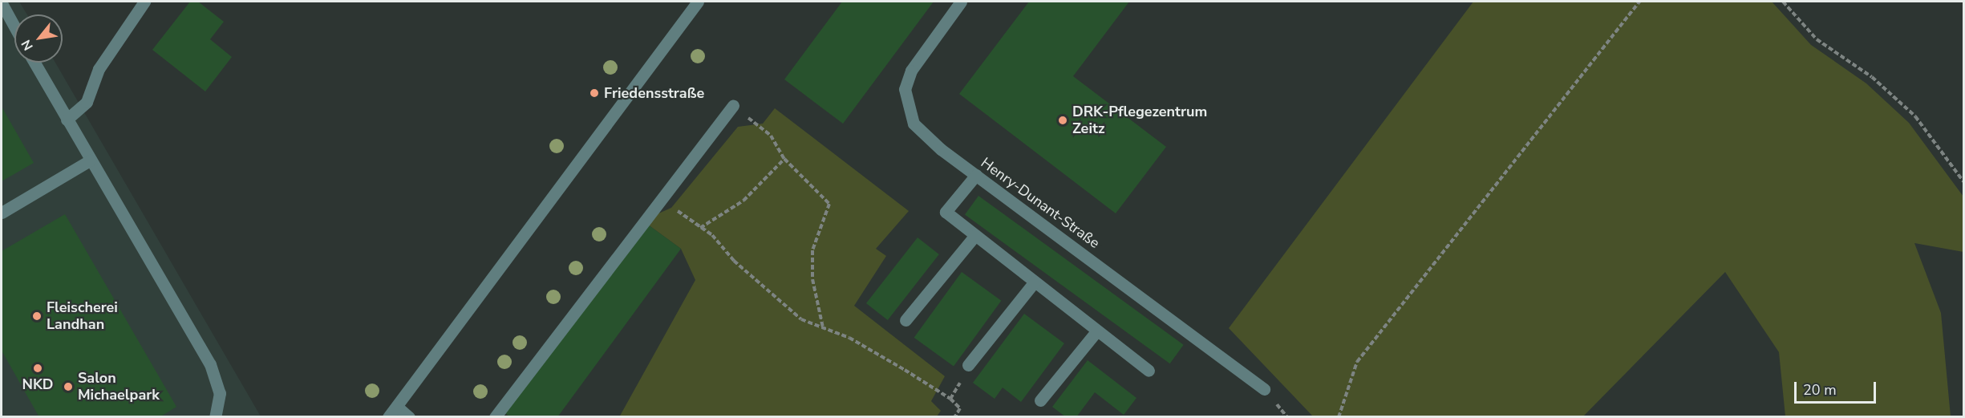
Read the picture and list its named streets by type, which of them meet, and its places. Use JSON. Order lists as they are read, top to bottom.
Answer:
{
  "streets": {
    "street": ["Henry-Dunant-Straße"]
  },
  "places": [
    "Friedensstraße",
    "DRK-Pflegezentrum Zeitz",
    "Fleischerei Landhan",
    "NKD",
    "Salon Michaelpark"
  ],
  "scale_bar": "20 m",
  "north": "bottom left"
}
